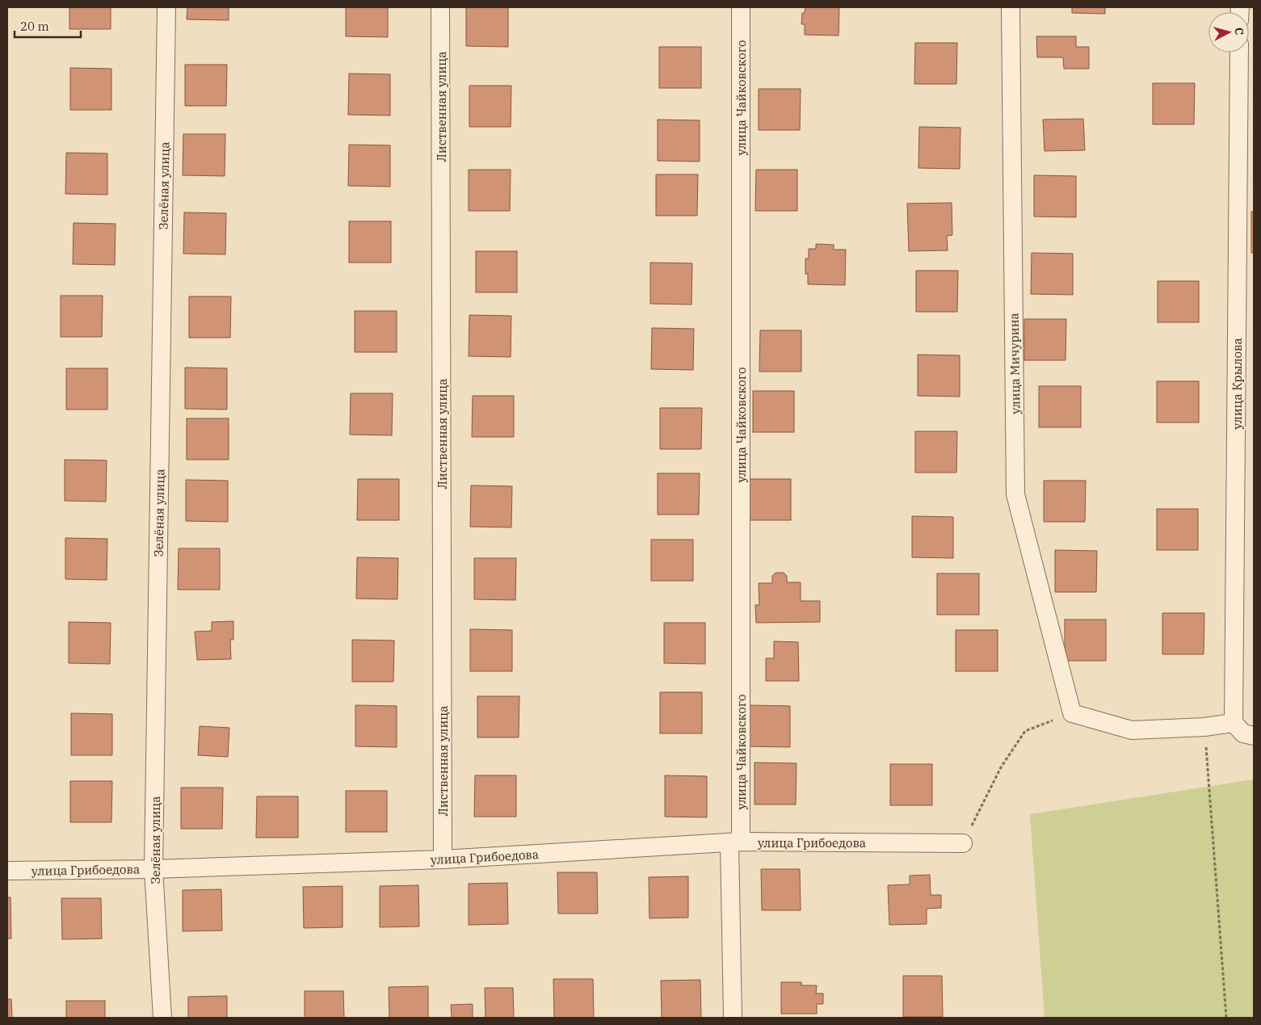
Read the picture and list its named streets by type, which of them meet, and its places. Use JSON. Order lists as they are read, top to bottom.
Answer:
{
  "streets": {
    "street": [
      "улица Чайковского",
      "Лиственная улица",
      "Зелёная улица",
      "улица Мичурина",
      "улица Крылова",
      "улица Грибоедова"
    ]
  },
  "crossings": [
    ["улица Чайковского", "улица Грибоедова"],
    ["Лиственная улица", "улица Грибоедова"],
    ["Зелёная улица", "улица Грибоедова"]
  ],
  "scale_bar": "20 m",
  "north": "right"
}
